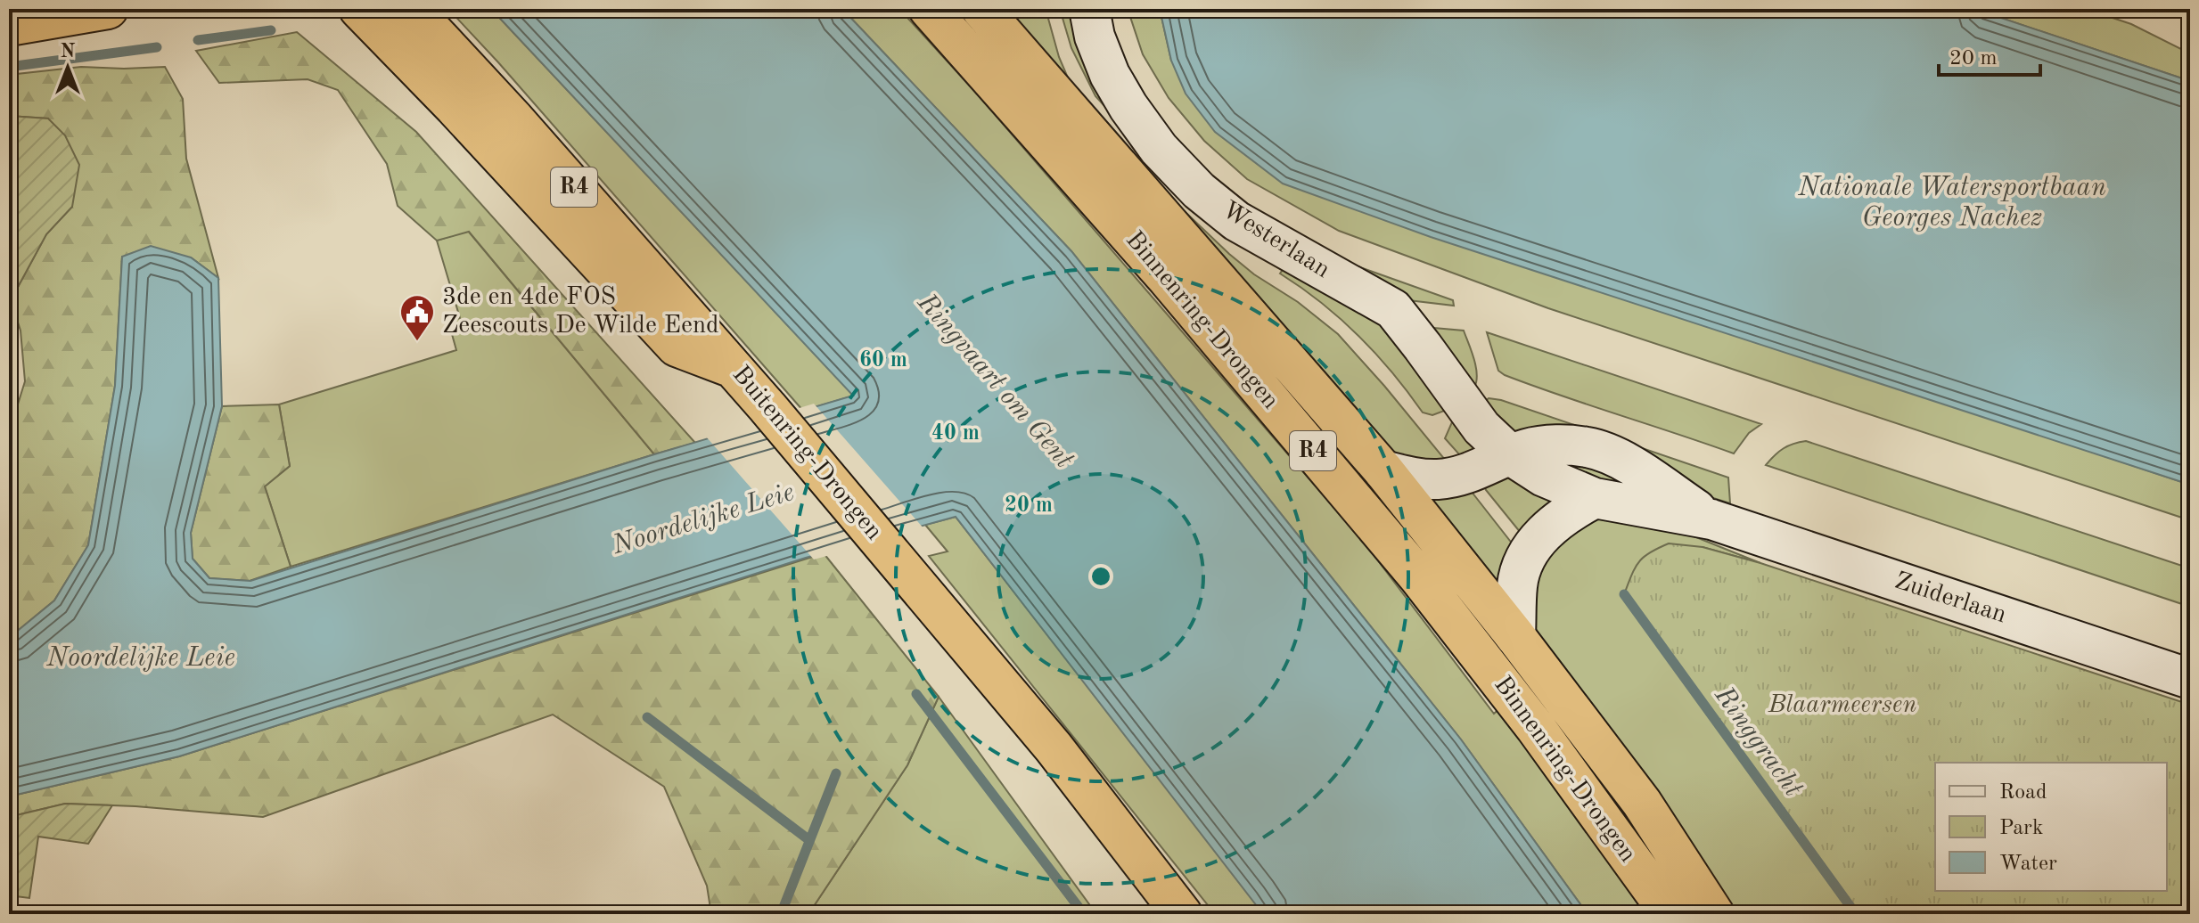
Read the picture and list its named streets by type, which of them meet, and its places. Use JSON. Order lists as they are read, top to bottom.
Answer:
{
  "streets": {
    "highway": ["R4", "Binnenring-Drongen", "Buitenring-Drongen"],
    "street": ["Westerlaan", "Zuiderlaan"]
  },
  "crossings": [
    ["Westerlaan", "Zuiderlaan"]
  ],
  "water": [
    "Nationale Watersportbaan Georges Nachez",
    "Ringvaart om Gent",
    "Noordelijke Leie",
    "Ringgracht"
  ],
  "parks": ["Blaarmeersen"],
  "places": {
    "public building": ["3de en 4de FOS Zeescouts De Wilde Eend"]
  },
  "legend": ["Road", "Park", "Water"],
  "scale_bar": "20 m",
  "north": "top",
  "rings": ["60 m", "40 m", "20 m"]
}
